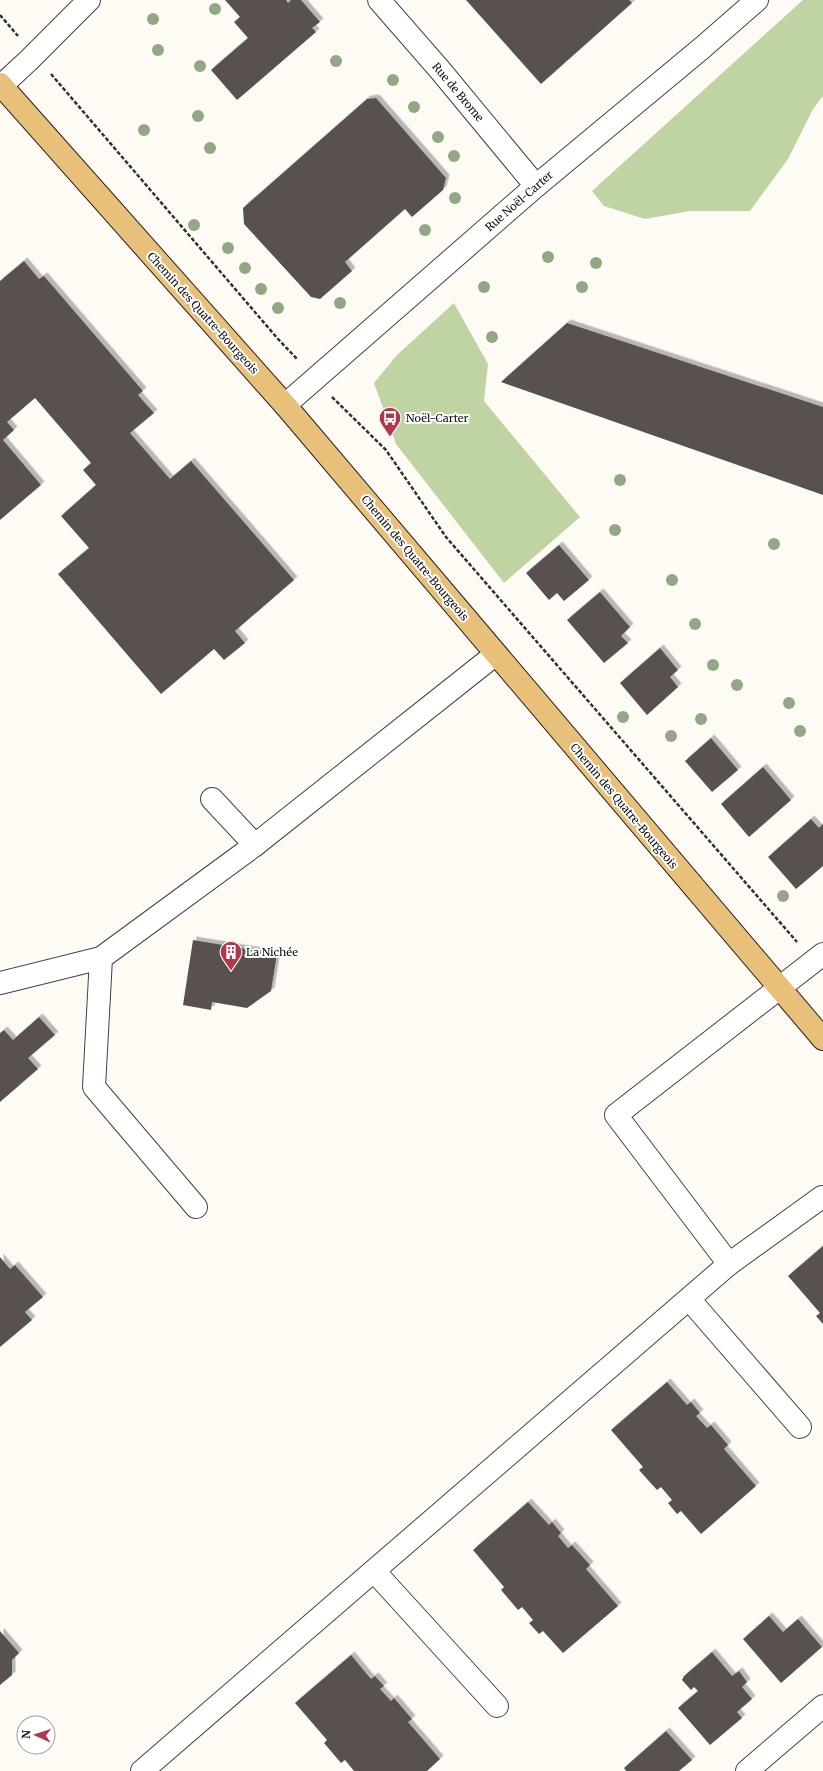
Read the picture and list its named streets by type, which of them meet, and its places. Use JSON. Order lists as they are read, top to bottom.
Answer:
{
  "streets": {
    "main road": ["Chemin des Quatre-Bourgeois"],
    "street": ["Rue de Brome", "Rue Noël-Carter"]
  },
  "crossings": [
    ["Rue de Brome", "Rue Noël-Carter"],
    ["Rue Noël-Carter", "Chemin des Quatre-Bourgeois"]
  ],
  "places": {
    "bus stop": ["Noël-Carter"],
    "building": ["La Nichée"]
  },
  "north": "left"
}
